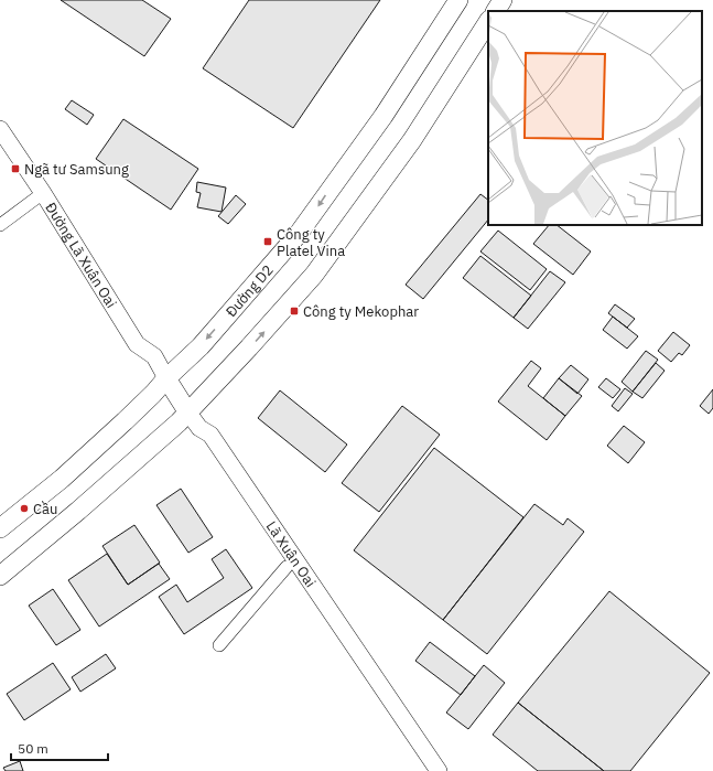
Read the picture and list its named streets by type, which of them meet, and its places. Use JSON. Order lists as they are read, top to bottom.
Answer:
{
  "streets": {
    "main road": ["Đường Lã Xuân Oai", "Đường D2", "Lã Xuân Oai"]
  },
  "crossings": [
    ["Đường Lã Xuân Oai", "Đường D2"]
  ],
  "places": {
    "transit": ["Ngã tư Samsung", "Công ty Platel Vina", "Công ty Mekophar"],
    "other": ["Cầu"]
  },
  "scale_bar": "50 m"
}
